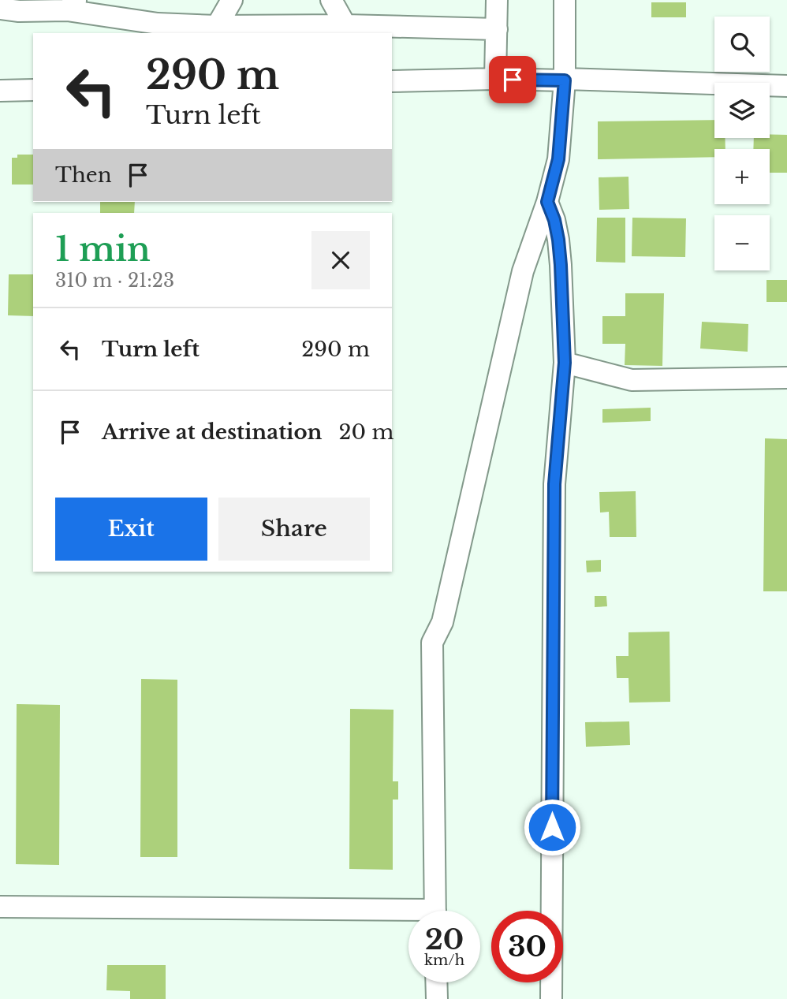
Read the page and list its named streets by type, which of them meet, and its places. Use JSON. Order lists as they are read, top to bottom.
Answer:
{
  "page": {
    "map_buttons": ["+", "−"],
    "turn": ["290 m", "Turn left"],
    "then": "Then",
    "heading": ["1 min", "310 m · 21:23"],
    "list": [
      {
        "name": "Turn left",
        "value": "290 m"
      },
      {
        "name": "Arrive at destination",
        "value": "20 m"
      }
    ],
    "buttons": ["Exit", "Share"],
    "speed": "20 km/h",
    "limit": "30"
  }
}
